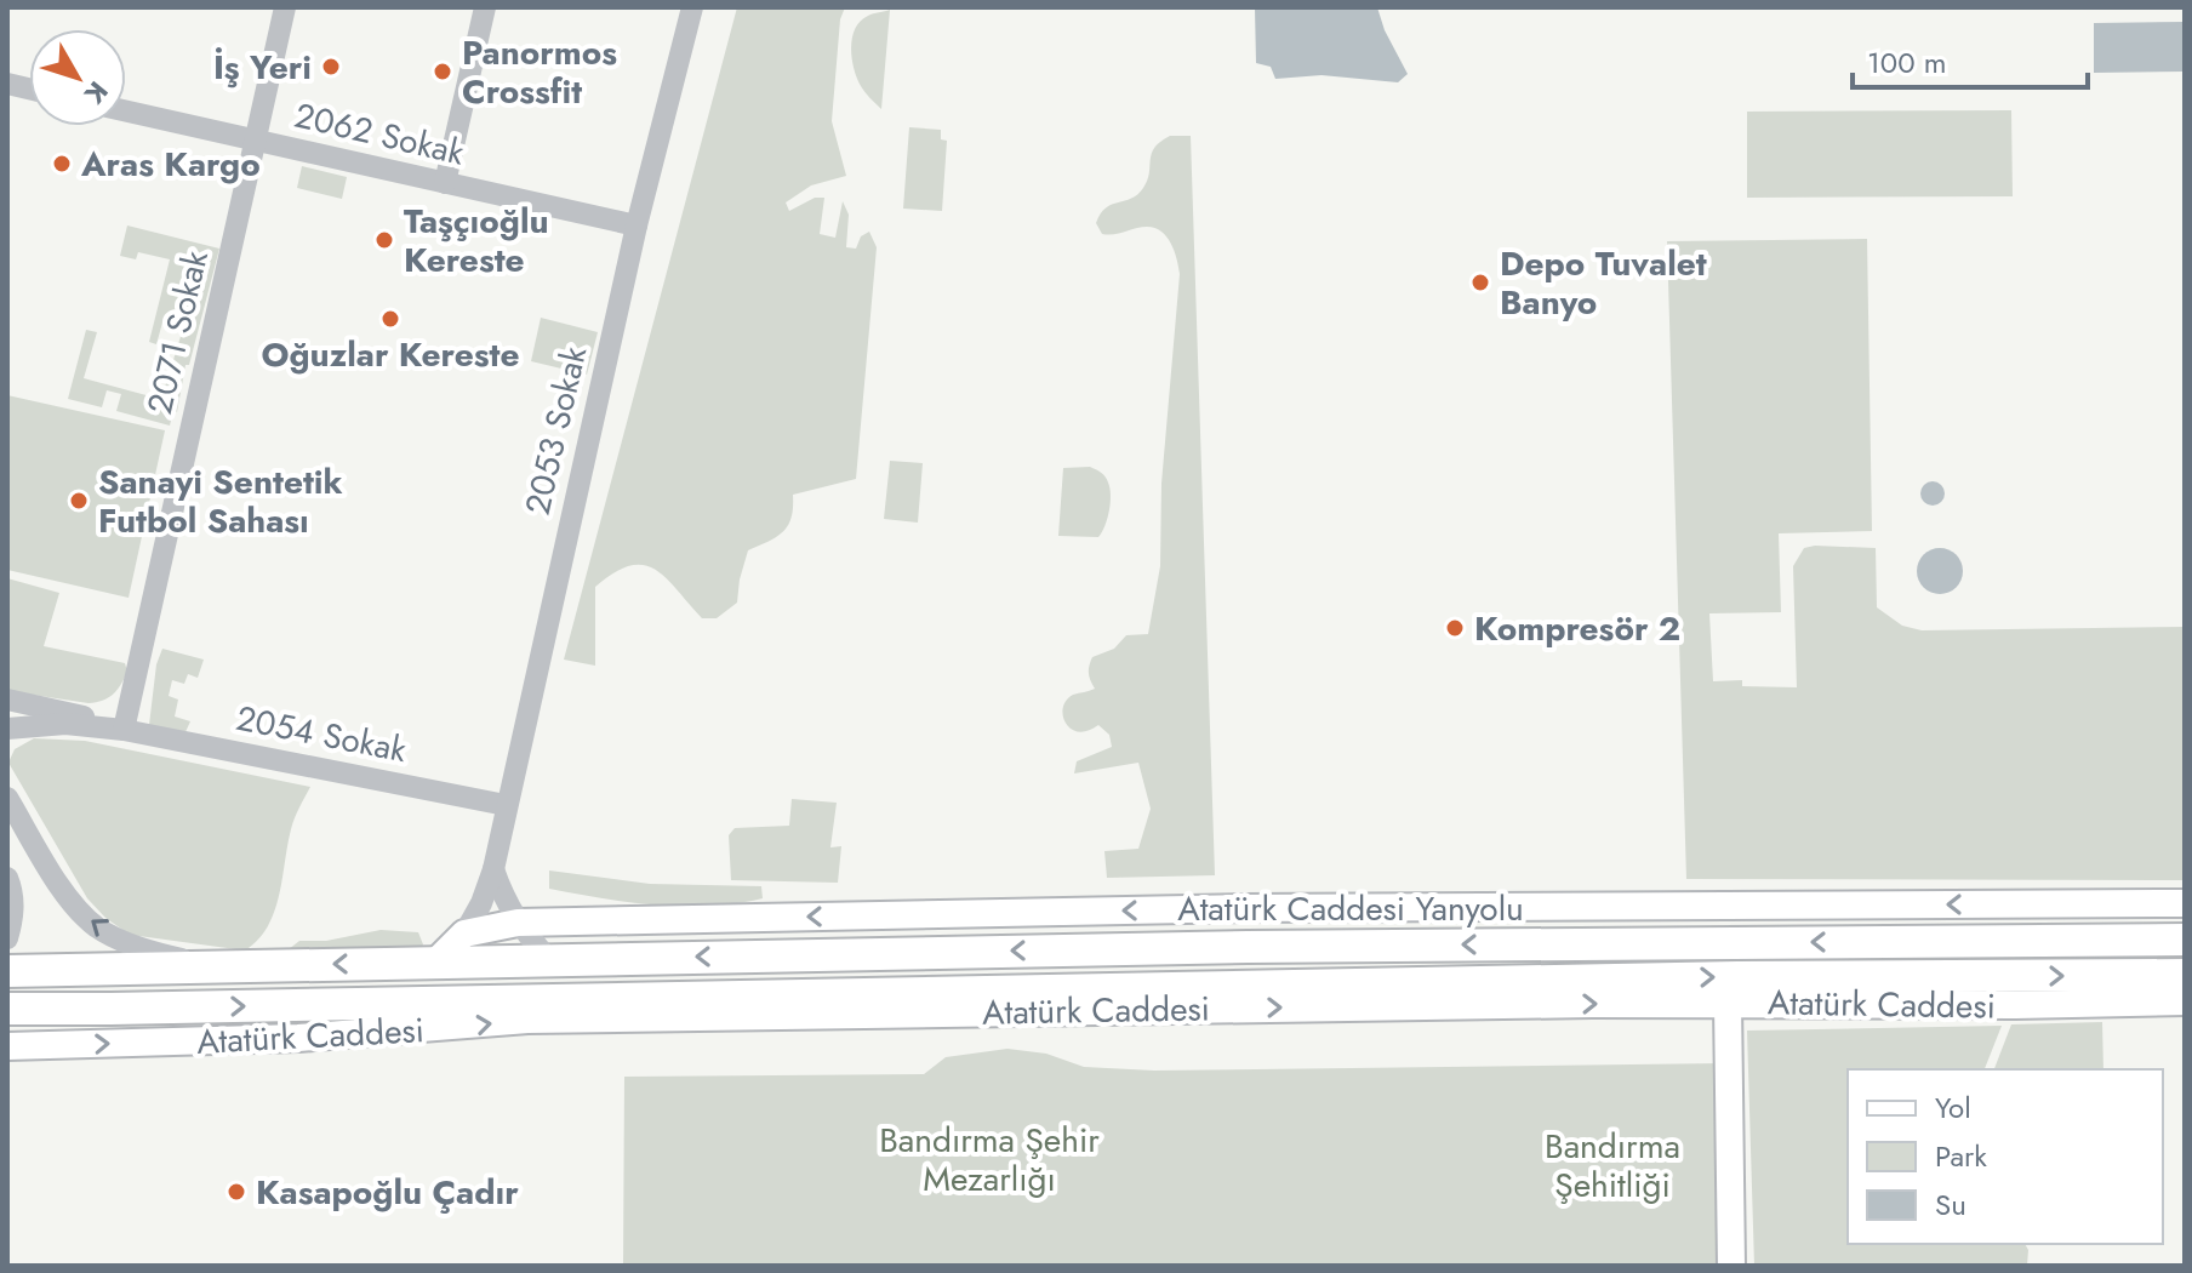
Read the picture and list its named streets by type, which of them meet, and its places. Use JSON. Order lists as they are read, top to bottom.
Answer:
{
  "streets": {
    "highway": ["Atatürk Caddesi"],
    "main road": ["Atatürk Caddesi Yanyolu"],
    "street": [
      "2062 Sokak",
      "2071 Sokak",
      "2053 Sokak",
      "2054 Sokak"
    ]
  },
  "crossings": [
    ["2062 Sokak", "2071 Sokak"],
    ["2062 Sokak", "2053 Sokak"],
    ["2071 Sokak", "2054 Sokak"],
    ["2053 Sokak", "2054 Sokak"],
    ["2053 Sokak", "Atatürk Caddesi Yanyolu"]
  ],
  "one_way": ["Atatürk Caddesi Yanyolu"],
  "parks": ["Bandırma Şehir Mezarlığı", "Bandırma Şehitliği"],
  "places": [
    "İş Yeri",
    "Panormos Crossfit",
    "Aras Kargo",
    "Taşçıoğlu Kereste",
    "Depo Tuvalet Banyo",
    "Oğuzlar Kereste",
    "Sanayi Sentetik Futbol Sahası",
    "Kompresör 2",
    "Kasapoğlu Çadır"
  ],
  "legend": ["Yol", "Park", "Su"],
  "scale_bar": "100 m",
  "north": "bottom right"
}
